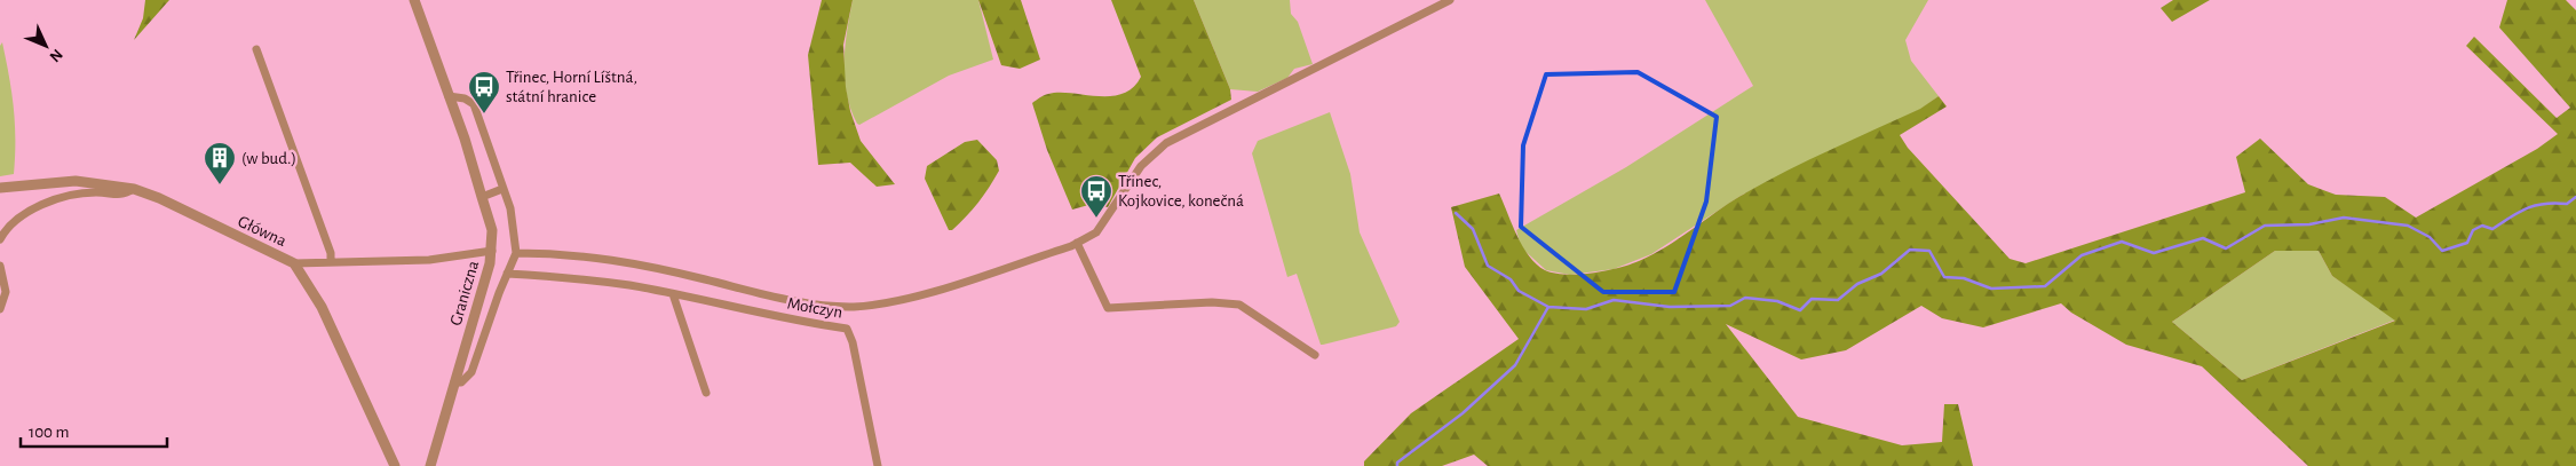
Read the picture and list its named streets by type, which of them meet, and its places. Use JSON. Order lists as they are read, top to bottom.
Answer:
{
  "streets": {
    "street": ["Główna", "Graniczna", "Mołczyn"]
  },
  "crossings": [
    ["Główna", "Graniczna"]
  ],
  "places": {
    "bus stop": ["Třinec, Horní Líštná, státní hranice", "Třinec, Kojkovice, konečná"],
    "building": ["(w bud.)"]
  },
  "scale_bar": "100 m",
  "north": "bottom right"
}
